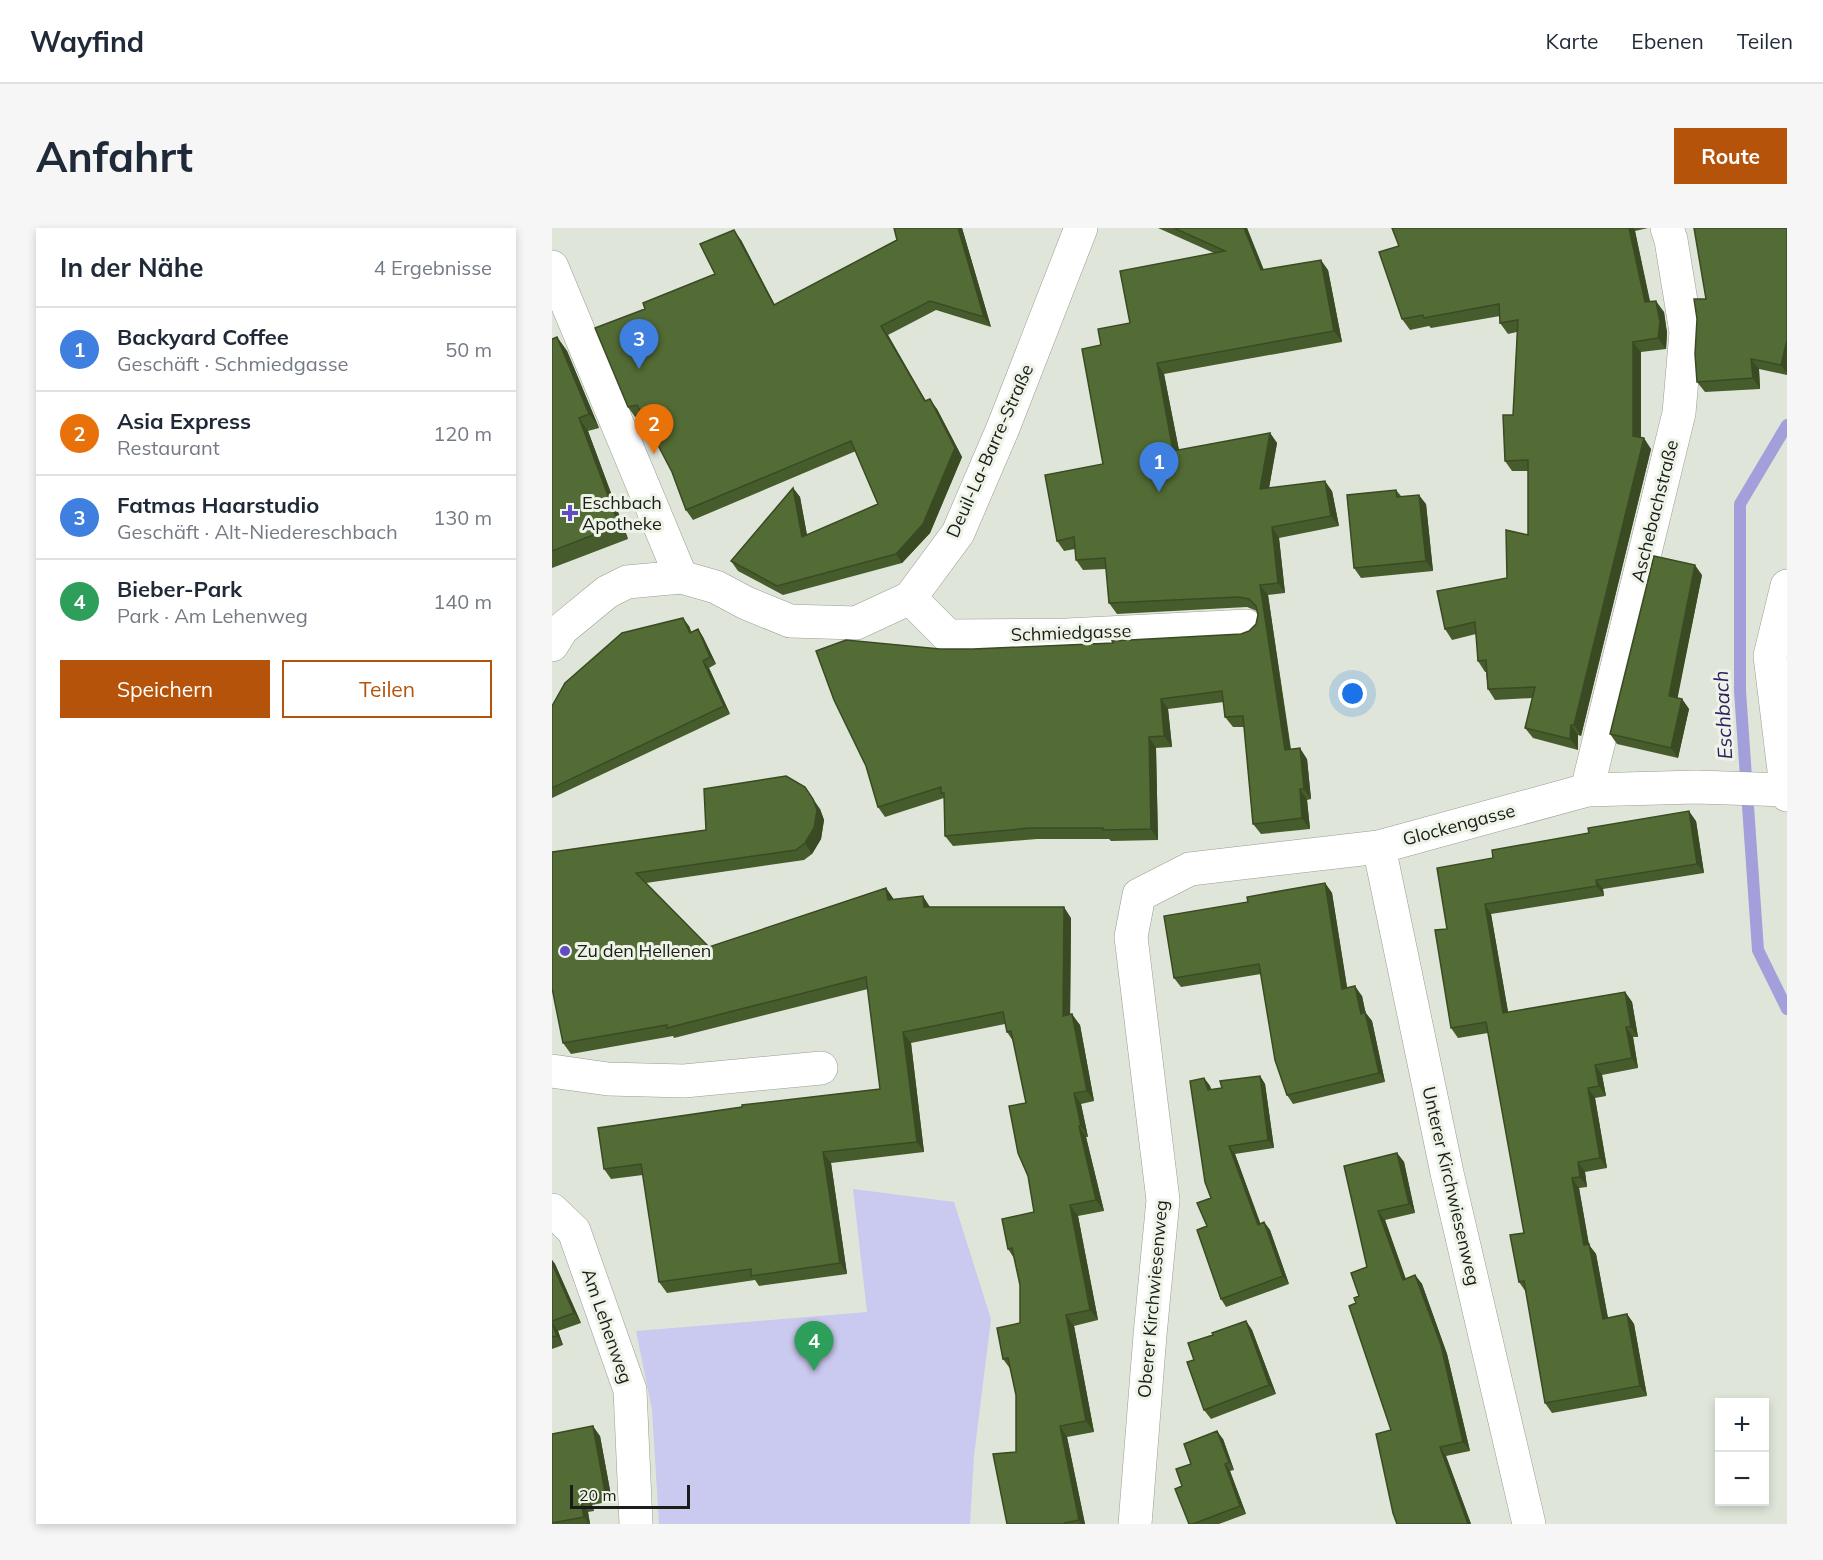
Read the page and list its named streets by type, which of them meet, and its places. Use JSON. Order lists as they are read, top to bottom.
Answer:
{
  "streets": {
    "street": [
      "Deuil-La-Barre-Straße",
      "Aschebachstraße",
      "Schmiedgasse",
      "Glockengasse",
      "Unterer Kirchwiesenweg",
      "Oberer Kirchwiesenweg",
      "Am Lehenweg"
    ]
  },
  "crossings": [
    ["Deuil-La-Barre-Straße", "Schmiedgasse"],
    ["Aschebachstraße", "Glockengasse"],
    ["Glockengasse", "Unterer Kirchwiesenweg"],
    ["Glockengasse", "Oberer Kirchwiesenweg"]
  ],
  "water": ["Eschbach"],
  "places": {
    "health": ["Eschbach Apotheke"],
    "other": ["Zu den Hellenen"]
  },
  "scale_bar": "20 m",
  "page": {
    "header": "Wayfind",
    "nav": ["Karte", "Ebenen", "Teilen"],
    "buttons": [
      "Route",
      ["Speichern", "Teilen"]
    ],
    "title": "Anfahrt",
    "heading": ["In der Nähe", "4 Ergebnisse"],
    "list": [
      {
        "mark": "1",
        "name": "Backyard Coffee",
        "note": "Geschäft · Schmiedgasse",
        "value": "50 m"
      },
      {
        "mark": "2",
        "name": "Asia Express",
        "note": "Restaurant",
        "value": "120 m"
      },
      {
        "mark": "3",
        "name": "Fatmas Haarstudio",
        "note": "Geschäft · Alt-Niedereschbach",
        "value": "130 m"
      },
      {
        "mark": "4",
        "name": "Bieber-Park",
        "note": "Park · Am Lehenweg",
        "value": "140 m"
      }
    ],
    "pins": [
      "3",
      "2",
      "1",
      "4"
    ],
    "map_buttons": ["+", "−"],
    "scale": "20 m"
  }
}
